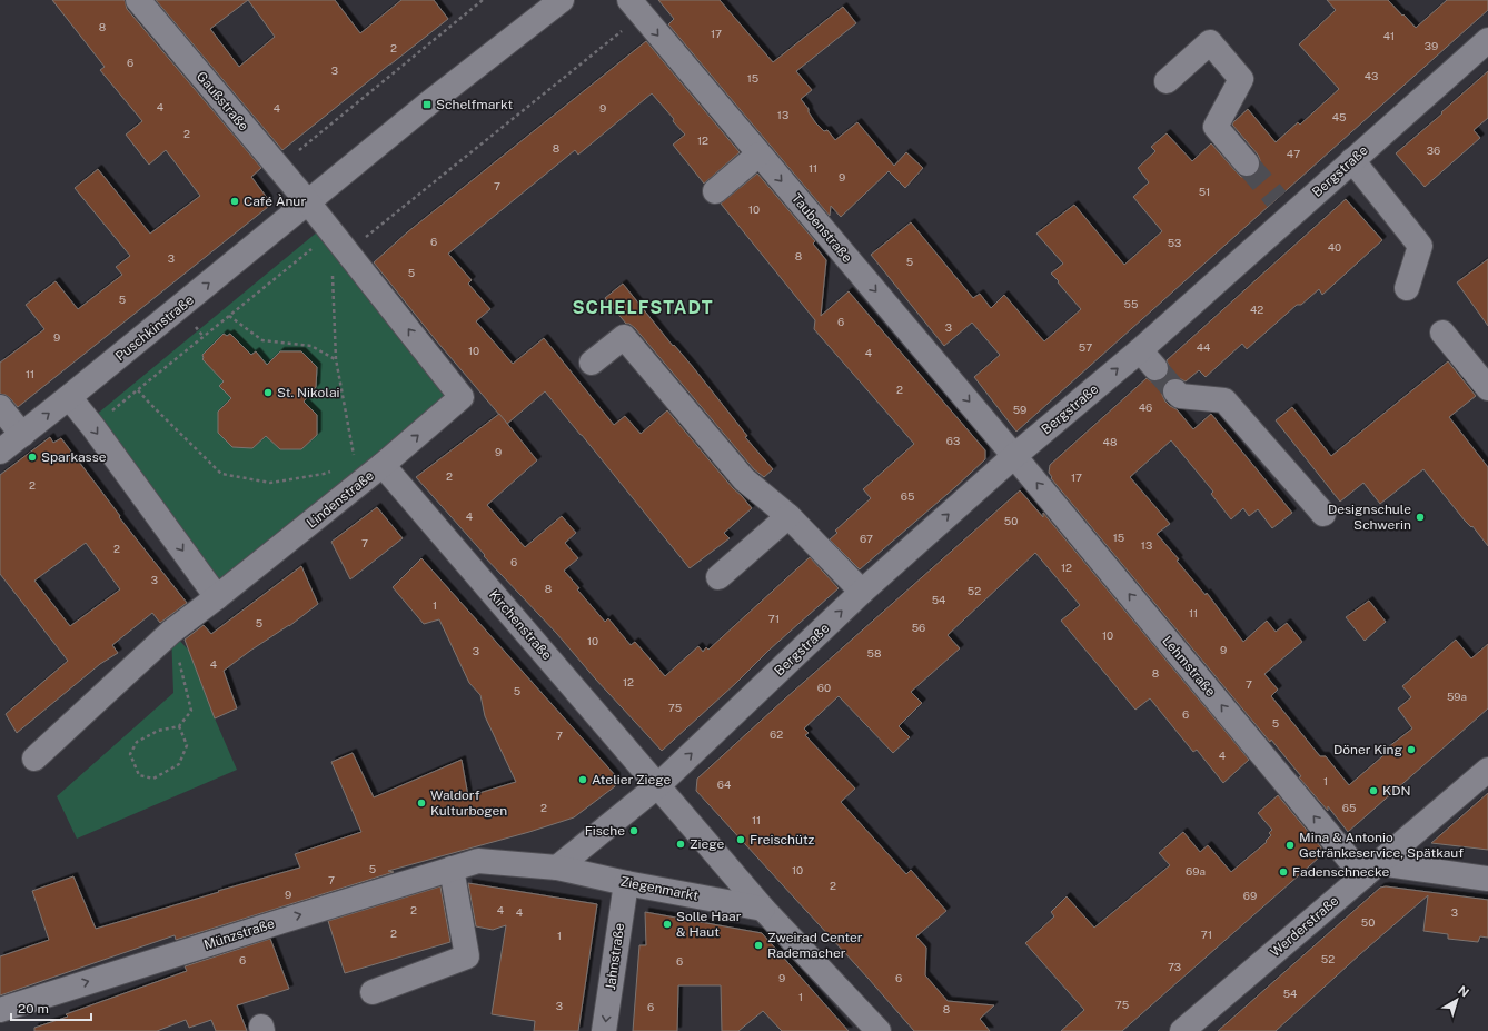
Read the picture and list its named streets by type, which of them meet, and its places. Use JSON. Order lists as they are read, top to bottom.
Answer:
{
  "streets": {
    "street": [
      "Gaußstraße",
      "Bergstraße",
      "Taubenstraße",
      "Puschkinstraße",
      "Lindenstraße",
      "Kirchenstraße",
      "Lehmstraße",
      "Ziegenmarkt",
      "Werderstraße",
      "Münzstraße",
      "Jahnstraße"
    ]
  },
  "crossings": [
    ["Gaußstraße", "Puschkinstraße"],
    ["Gaußstraße", "Lindenstraße"],
    ["Bergstraße", "Taubenstraße"],
    ["Bergstraße", "Kirchenstraße"],
    ["Bergstraße", "Lehmstraße"],
    ["Taubenstraße", "Lehmstraße"],
    ["Puschkinstraße", "Lindenstraße"],
    ["Lindenstraße", "Kirchenstraße"],
    ["Lehmstraße", "Werderstraße"],
    ["Ziegenmarkt", "Münzstraße"],
    ["Ziegenmarkt", "Jahnstraße"]
  ],
  "one_way": [
    "Bergstraße",
    "Taubenstraße",
    "Puschkinstraße",
    "Münzstraße",
    "Jahnstraße"
  ],
  "districts": ["SCHELFSTADT"],
  "places": {
    "transit": ["Schelfmarkt"],
    "other": [
      "Café Ànur",
      "St. Nikolai",
      "Sparkasse",
      "Designschule Schwerin",
      "Döner King",
      "Atelier Ziege",
      "KDN",
      "Waldorf Kulturbogen",
      "Fische",
      "Freischütz",
      "Ziege",
      "Mina & Antonio Getränkeservice, Spätkauf",
      "Fadenschnecke",
      "Solle Haar & Haut",
      "Zweirad Center Rademacher"
    ]
  },
  "house_numbers": [
    "8",
    "17",
    "41",
    "39",
    "2",
    "6",
    "3",
    "43",
    "15",
    "4",
    "4",
    "9",
    "13",
    "45",
    "2",
    "12",
    "8",
    "36",
    "47",
    "11",
    "9",
    "7",
    "51",
    "10",
    "6",
    "53",
    "40",
    "8",
    "3",
    "5",
    "5",
    "5",
    "55",
    "42",
    "6",
    "3",
    "9",
    "57",
    "44",
    "10",
    "4",
    "11",
    "2",
    "46",
    "59",
    "63",
    "48",
    "9",
    "2",
    "17",
    "2",
    "65",
    "4",
    "50",
    "15",
    "67",
    "7",
    "13",
    "2",
    "6",
    "12",
    "3",
    "8",
    "52",
    "54",
    "1",
    "11",
    "71",
    "5",
    "56",
    "10",
    "10",
    "9",
    "3",
    "58",
    "4",
    "8",
    "12",
    "7",
    "60",
    "5",
    "59a",
    "75",
    "6",
    "5",
    "62",
    "7",
    "4",
    "1",
    "64",
    "2",
    "65",
    "11",
    "5",
    "10",
    "69a",
    "7",
    "2",
    "9",
    "69",
    "2",
    "4",
    "4",
    "3",
    "50",
    "2",
    "71",
    "1",
    "52",
    "6",
    "6",
    "73",
    "9",
    "6",
    "54",
    "1",
    "75",
    "3",
    "6",
    "8"
  ],
  "scale_bar": "20 m",
  "north": "top right"
}
